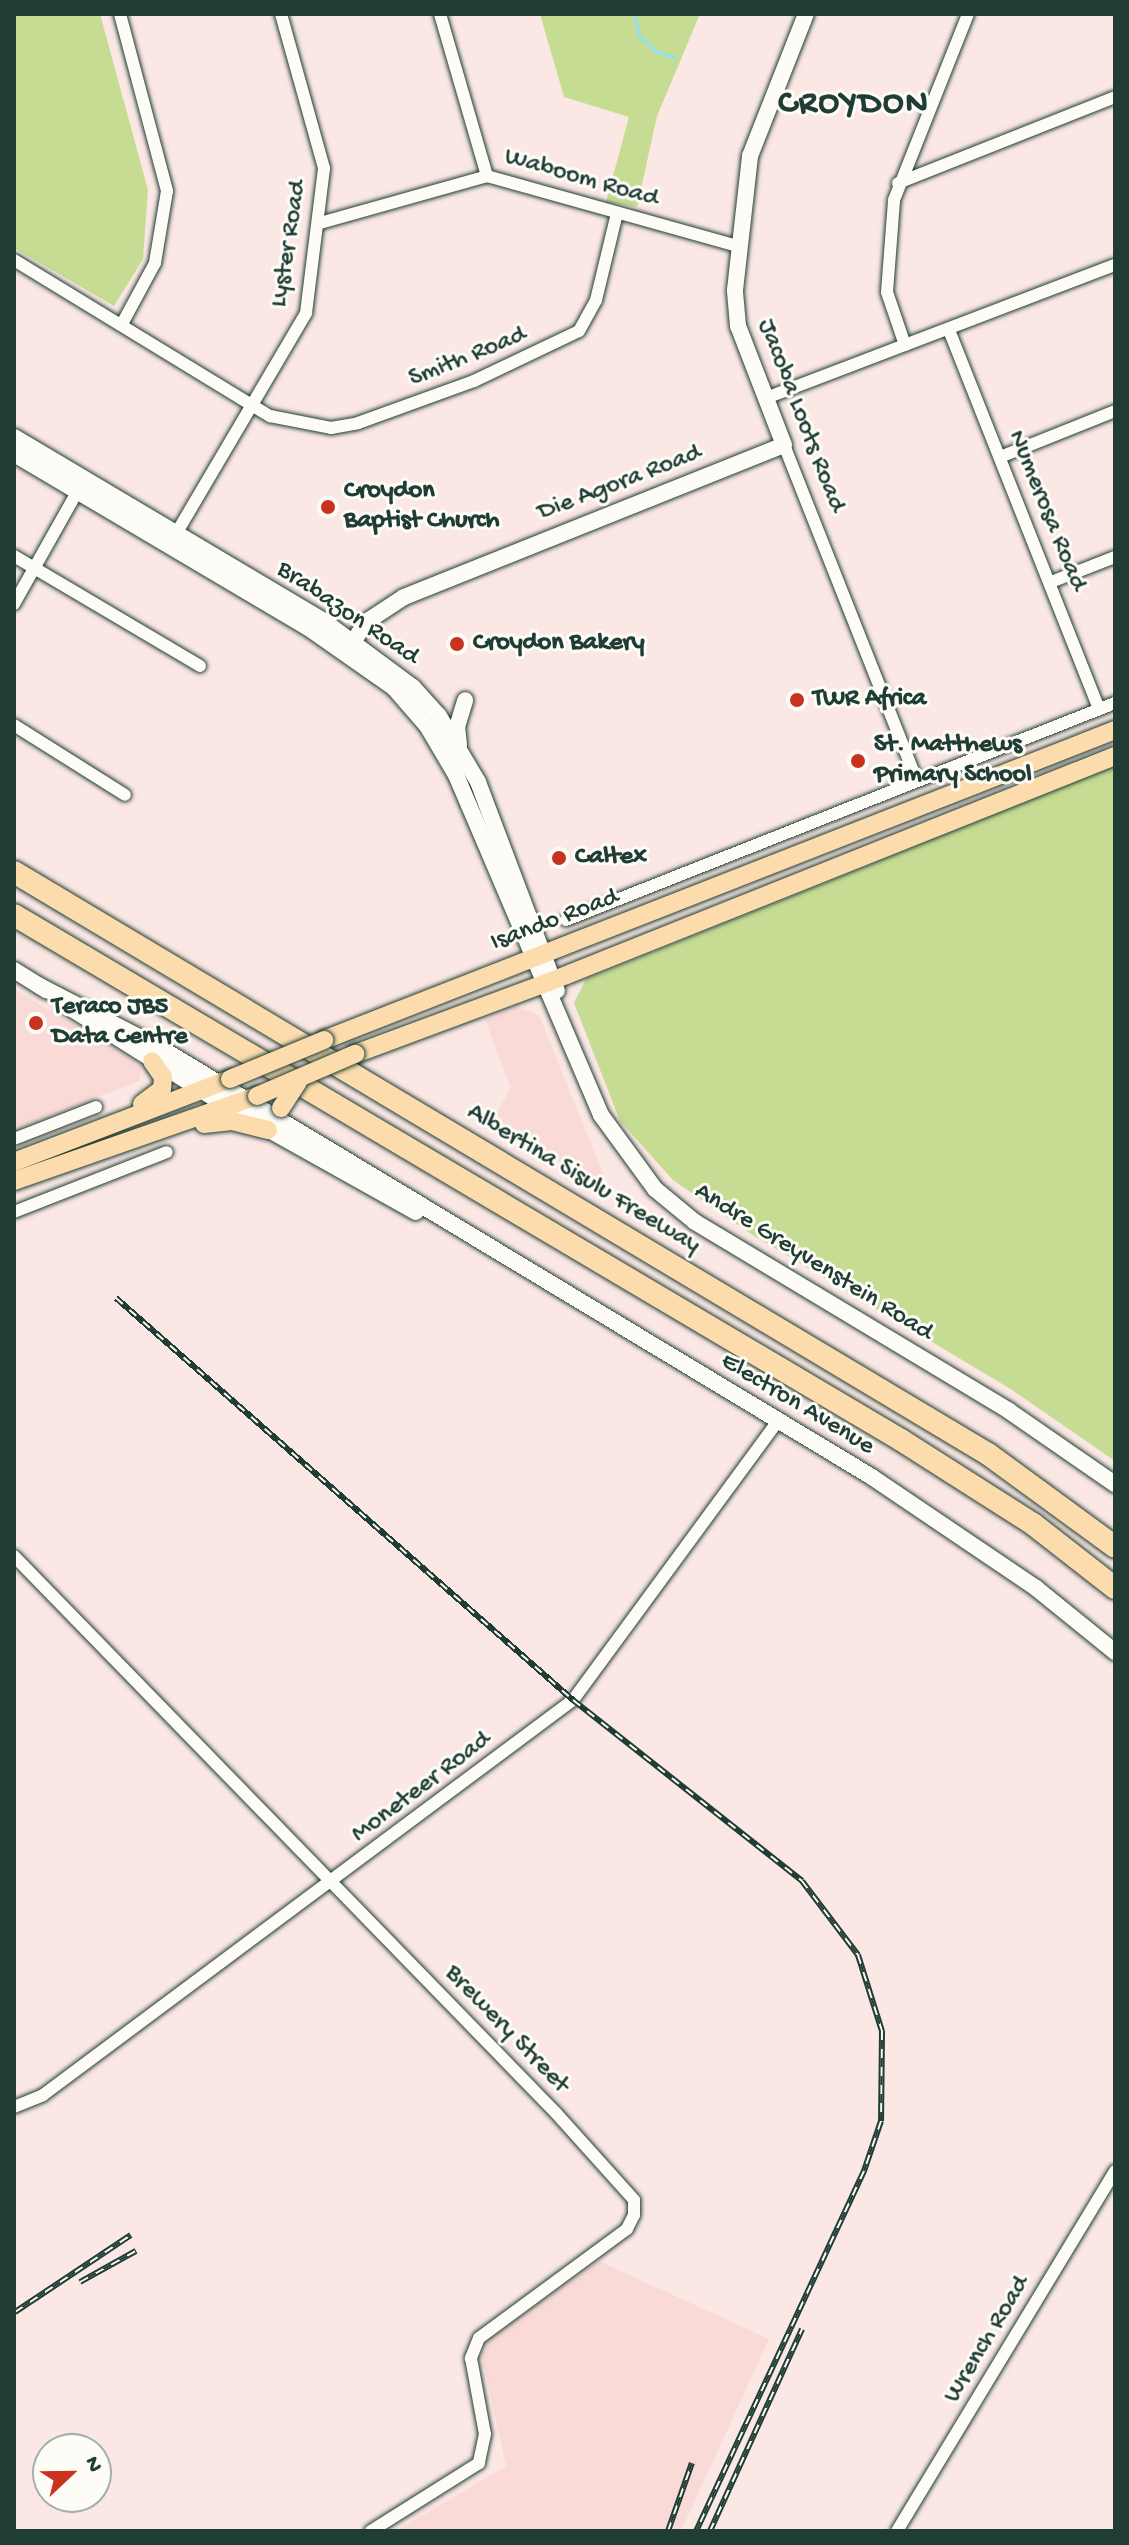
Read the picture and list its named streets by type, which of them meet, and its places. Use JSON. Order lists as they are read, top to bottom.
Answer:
{
  "streets": {
    "highway": ["Albertina Sisulu Freeway"],
    "main road": [
      "Jacoba Loots Road",
      "Die Agora Road",
      "Brabazon Road",
      "Isando Road",
      "Andre Greyvenstein Road",
      "Electron Avenue"
    ],
    "street": [
      "Waboom Road",
      "Lyster Road",
      "Smith Road",
      "Numerosa Road",
      "Moneteer Road",
      "Brewery Street",
      "Wrench Road"
    ]
  },
  "crossings": [
    ["Waboom Road", "Lyster Road"],
    ["Waboom Road", "Smith Road"],
    ["Waboom Road", "Jacoba Loots Road"],
    ["Lyster Road", "Smith Road"],
    ["Lyster Road", "Brabazon Road"],
    ["Jacoba Loots Road", "Die Agora Road"],
    ["Jacoba Loots Road", "Isando Road"],
    ["Die Agora Road", "Brabazon Road"],
    ["Numerosa Road", "Isando Road"],
    ["Brabazon Road", "Isando Road"],
    ["Brabazon Road", "Andre Greyvenstein Road"],
    ["Isando Road", "Andre Greyvenstein Road"],
    ["Isando Road", "Electron Avenue"],
    ["Electron Avenue", "Moneteer Road"],
    ["Moneteer Road", "Brewery Street"]
  ],
  "districts": ["CROYDON"],
  "places": [
    "Croydon Baptist Church",
    "Croydon Bakery",
    "TWR Africa",
    "St. Matthews Primary School",
    "Caltex",
    "Teraco JB5 Data Centre"
  ],
  "north": "right"
}
